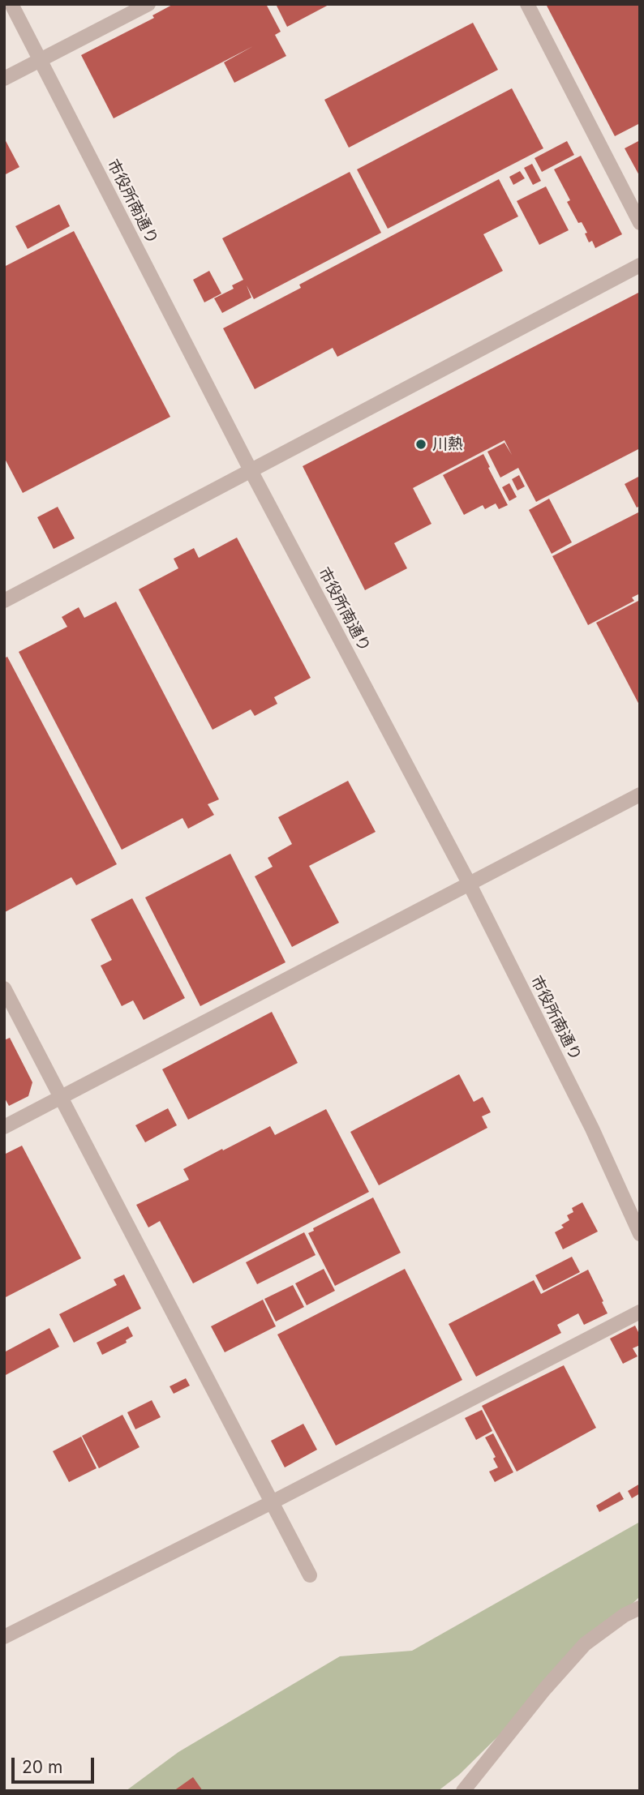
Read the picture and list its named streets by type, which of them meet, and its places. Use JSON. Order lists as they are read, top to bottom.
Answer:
{
  "streets": {
    "street": ["市役所南通り"]
  },
  "places": ["川熱"],
  "scale_bar": "20 m"
}
